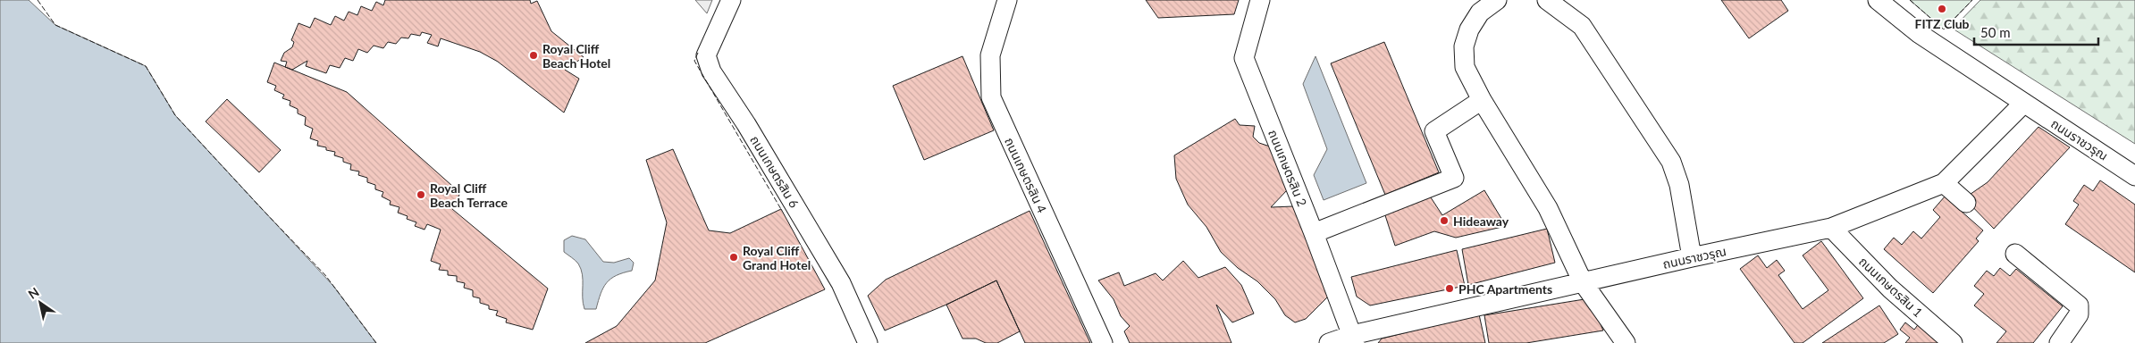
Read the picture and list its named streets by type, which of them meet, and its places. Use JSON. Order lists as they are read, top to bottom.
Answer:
{
  "streets": {
    "street": [
      "ถนนราชวรุณ",
      "ถนนเกษตรสิน 2",
      "ถนนเกษตรสิน 6",
      "ถนนเกษตรสิน 4",
      "ถนนเกษตรสิน 1"
    ]
  },
  "crossings": [
    ["ถนนราชวรุณ", "ถนนเกษตรสิน 2"],
    ["ถนนราชวรุณ", "ถนนเกษตรสิน 1"]
  ],
  "places": [
    "FITZ Club",
    "Royal Cliff Beach Hotel",
    "Royal Cliff Beach Terrace",
    "Hideaway",
    "Royal Cliff Grand Hotel",
    "PHC Apartments"
  ],
  "scale_bar": "50 m",
  "north": "top left"
}
